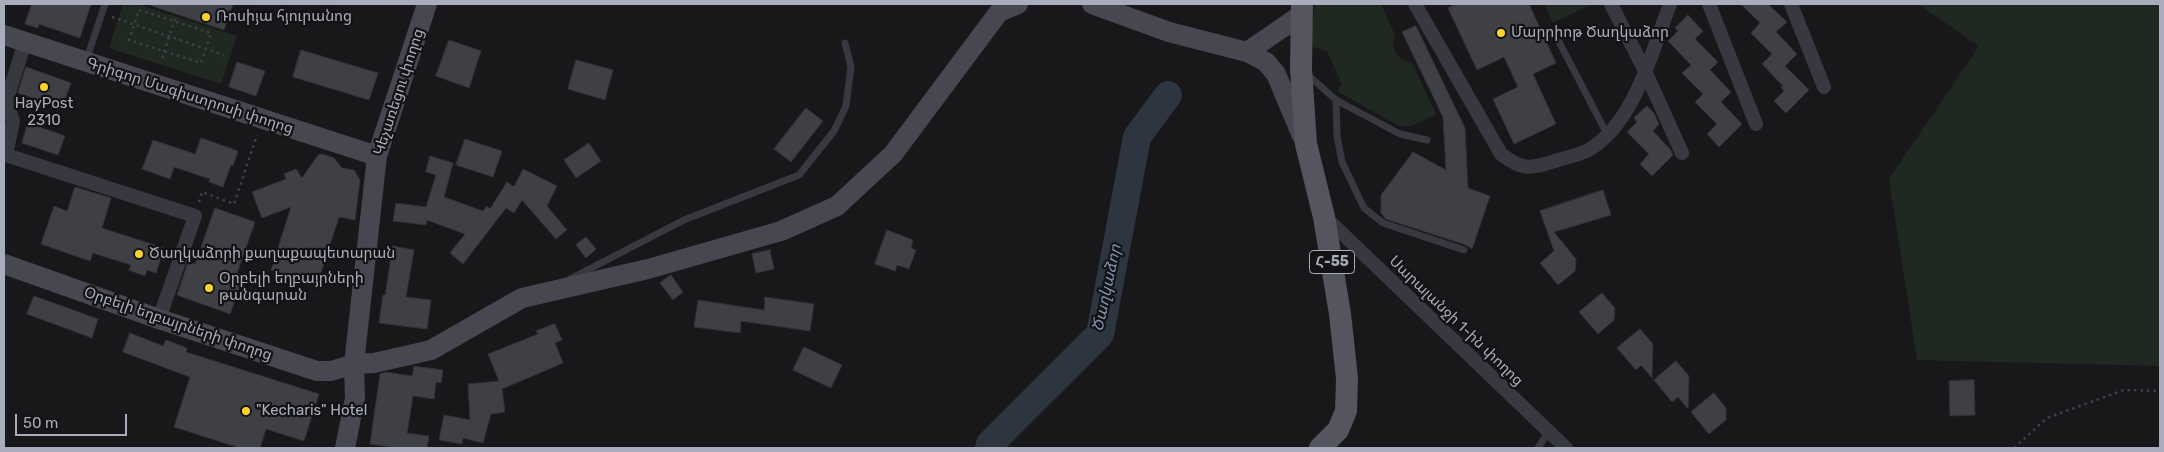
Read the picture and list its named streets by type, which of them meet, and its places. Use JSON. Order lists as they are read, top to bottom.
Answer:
{
  "streets": {
    "main road": ["Հ-55"],
    "street": [
      "Կեչառեցու փողոց",
      "Գրիգոր Մագիստրոսի փողոց",
      "Սարալանջի 1-ին փողոց",
      "Օրբելի եղբայրների փողոց"
    ]
  },
  "crossings": [
    ["Կեչառեցու փողոց", "Գրիգոր Մագիստրոսի փողոց"],
    ["Կեչառեցու փողոց", "Օրբելի եղբայրների փողոց"],
    ["Հ-55", "Սարալանջի 1-ին փողոց"]
  ],
  "water": ["Ծաղկաձոր"],
  "places": [
    "Ռոսիյա հյուրանոց",
    "Մարրիոթ Ծաղկաձոր",
    "HayPost 2310",
    "Ծաղկաձորի քաղաքապետարան",
    "Օրբելի եղբայրների թանգարան",
    "\"Kecharis\" Hotel"
  ],
  "scale_bar": "50 m"
}
